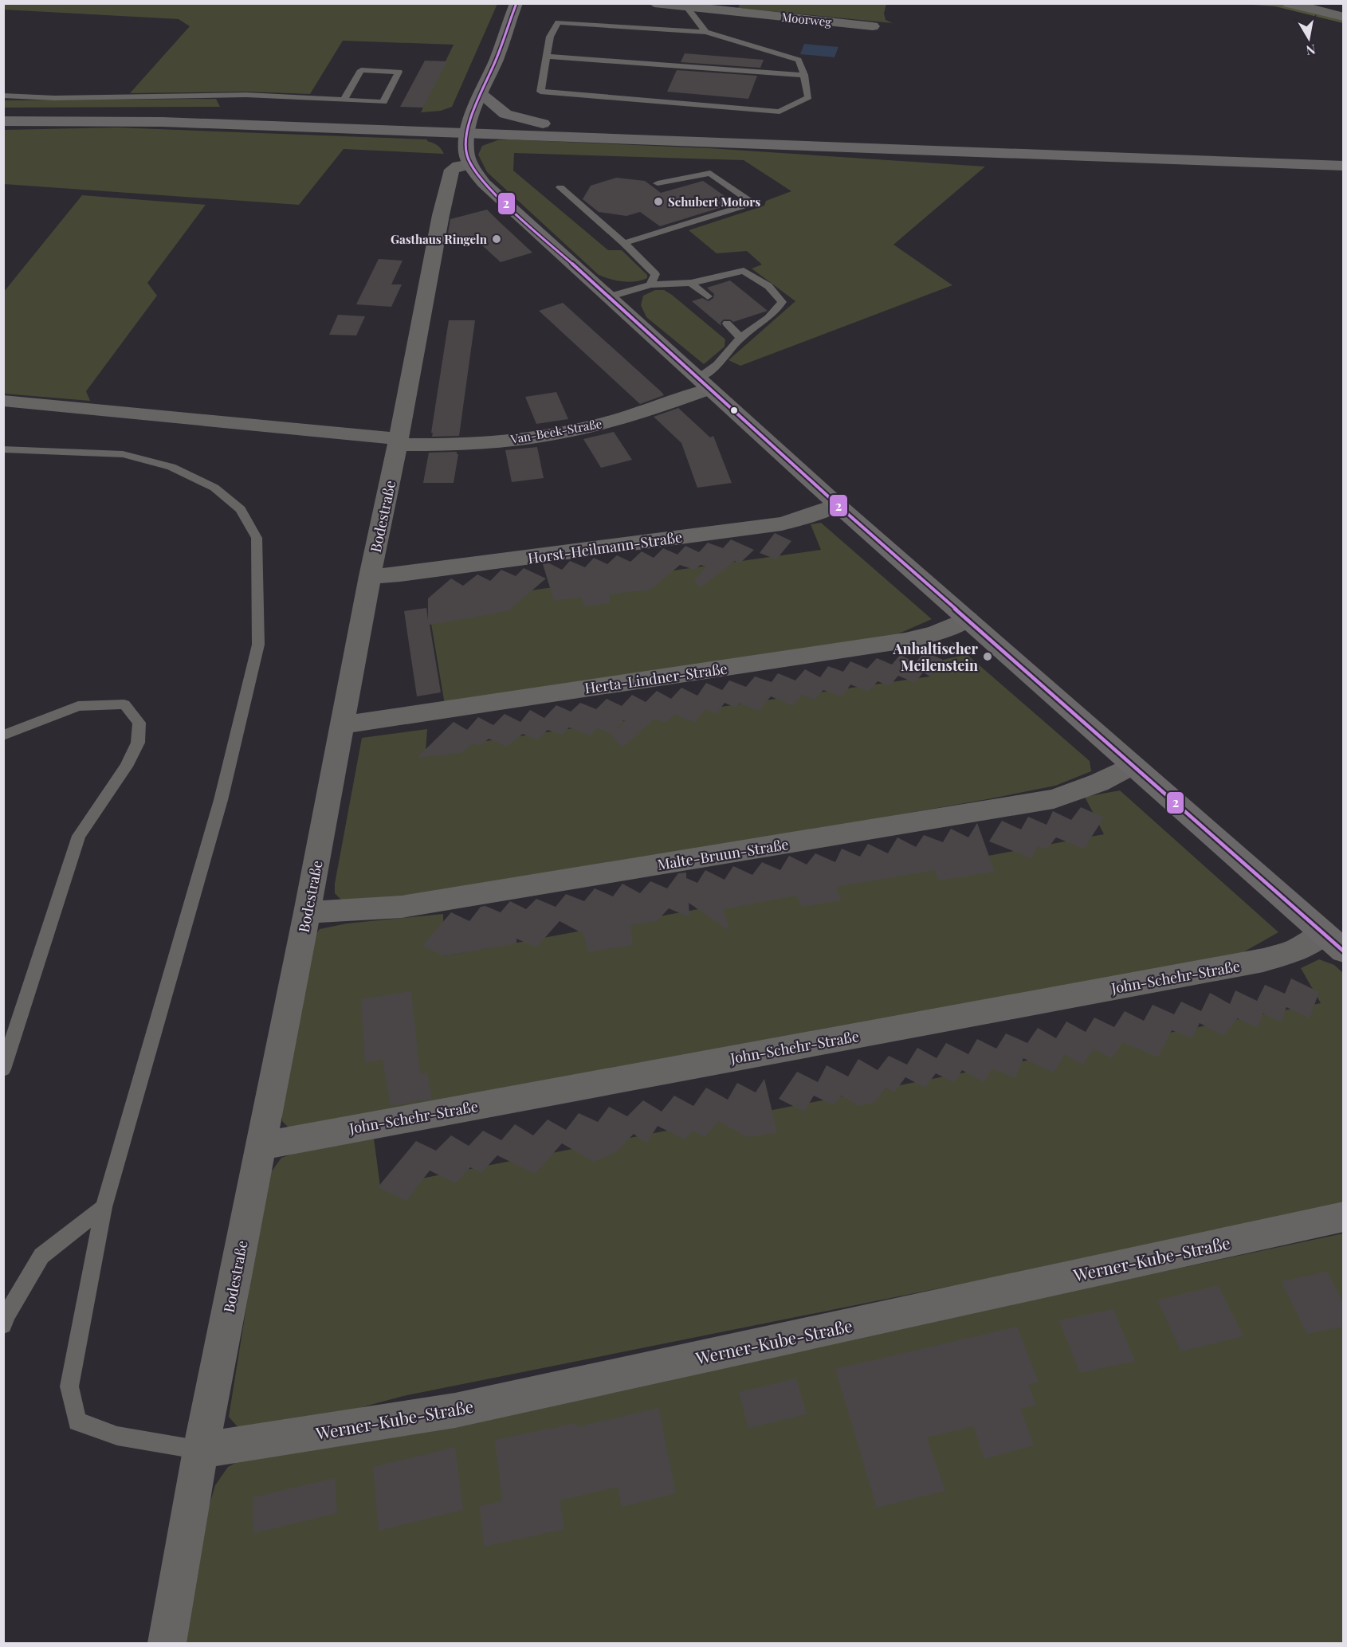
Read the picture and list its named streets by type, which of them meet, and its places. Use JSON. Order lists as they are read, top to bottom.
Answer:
{
  "streets": {
    "street": [
      "Moorweg",
      "Van-Beek-Straße",
      "Bodestraße",
      "Horst-Heilmann-Straße",
      "Herta-Lindner-Straße",
      "Malte-Bruun-Straße",
      "John-Schehr-Straße",
      "Werner-Kube-Straße"
    ]
  },
  "crossings": [
    ["Van-Beek-Straße", "Bodestraße"],
    ["Bodestraße", "Horst-Heilmann-Straße"],
    ["Bodestraße", "Herta-Lindner-Straße"],
    ["Bodestraße", "Malte-Bruun-Straße"],
    ["Bodestraße", "John-Schehr-Straße"],
    ["Bodestraße", "Werner-Kube-Straße"]
  ],
  "places": ["Schubert Motors", "Gasthaus Ringeln", "Anhaltischer Meilenstein"],
  "lines": ["transit line 2"],
  "north": "bottom"
}
